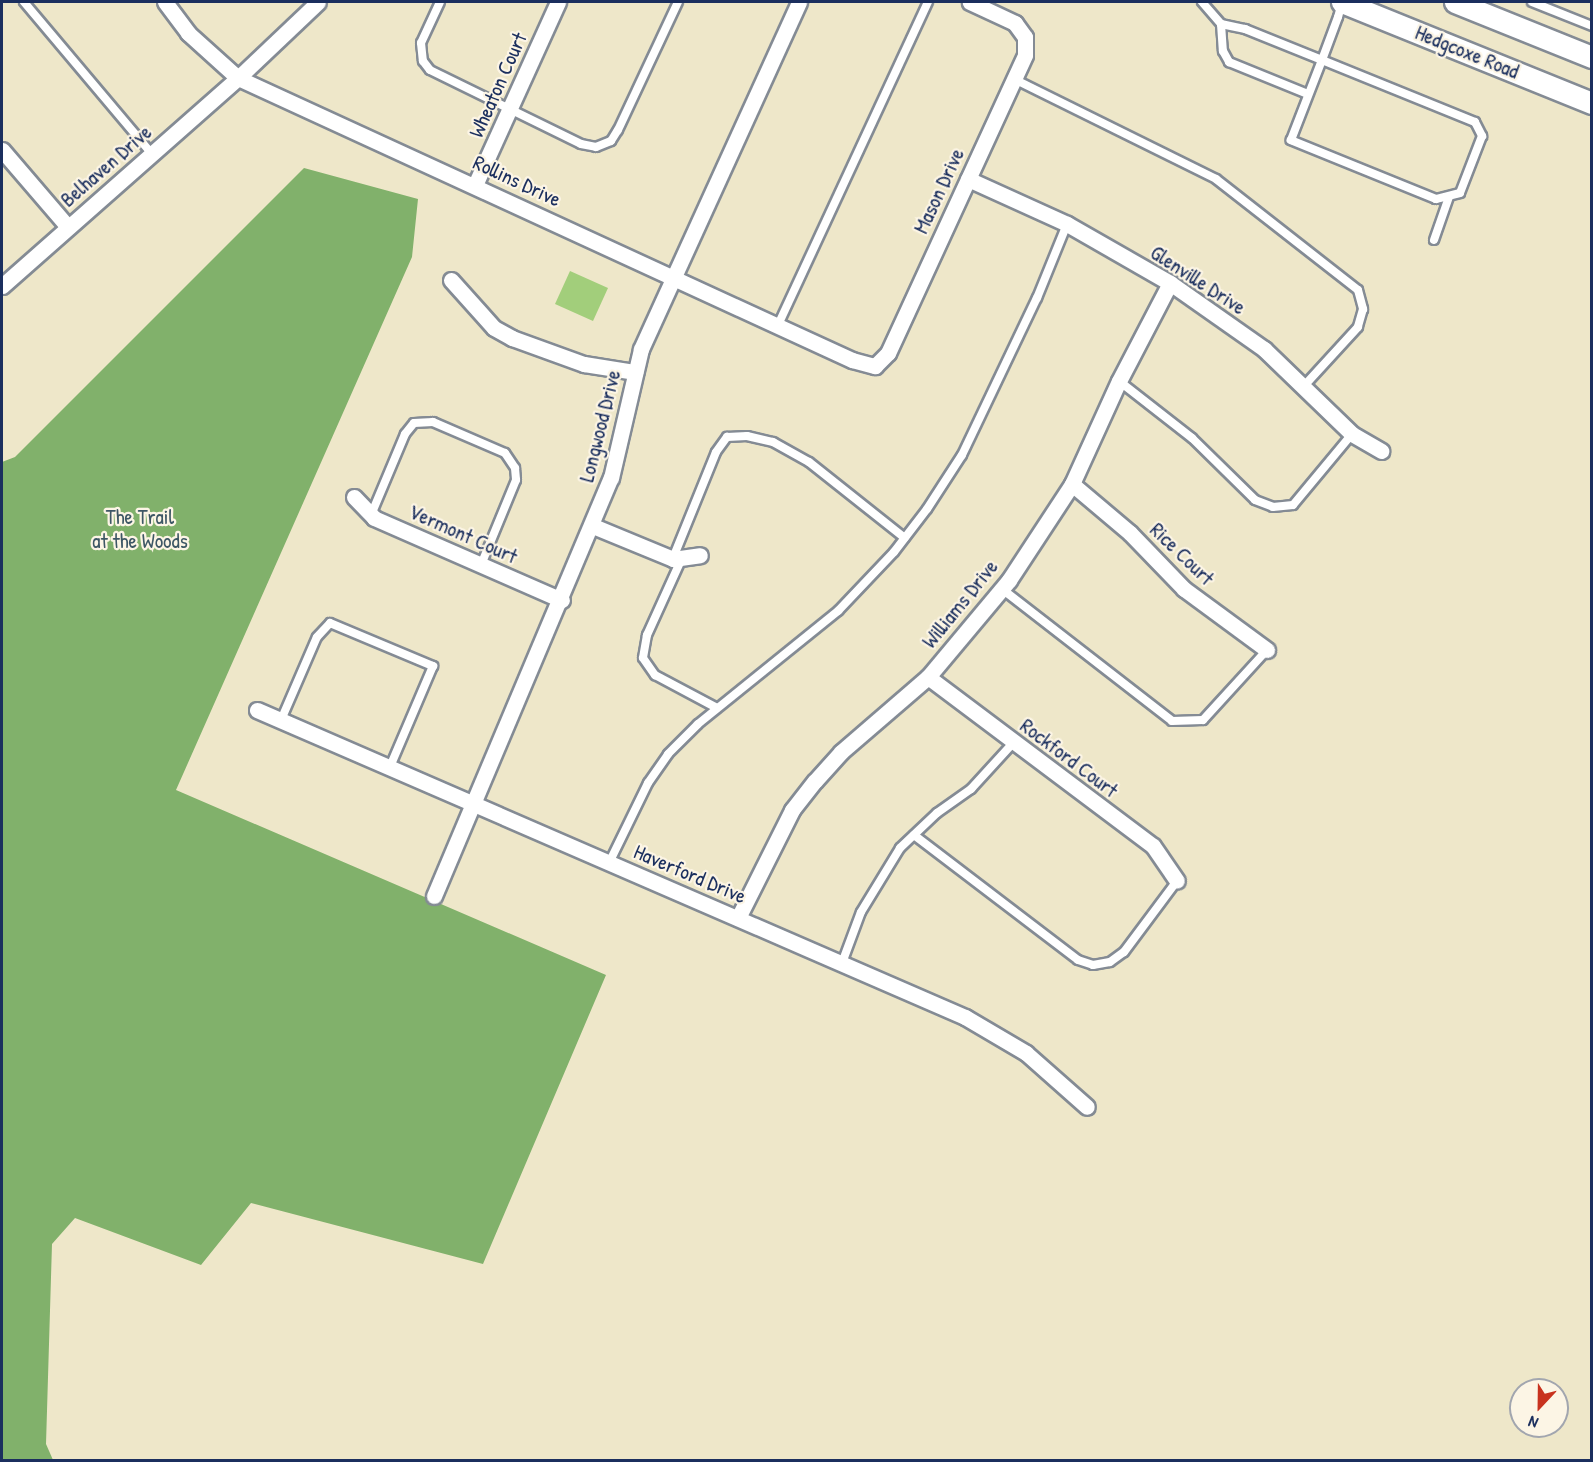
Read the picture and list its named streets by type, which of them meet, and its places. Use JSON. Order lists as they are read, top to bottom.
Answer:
{
  "streets": {
    "main road": ["Hedgcoxe Road"],
    "street": [
      "Wheaton Court",
      "Belhaven Drive",
      "Rollins Drive",
      "Mason Drive",
      "Glenville Drive",
      "Longwood Drive",
      "Vermont Court",
      "Rice Court",
      "Williams Drive",
      "Rockford Court",
      "Haverford Drive"
    ]
  },
  "crossings": [
    ["Wheaton Court", "Rollins Drive"],
    ["Belhaven Drive", "Rollins Drive"],
    ["Rollins Drive", "Mason Drive"],
    ["Rollins Drive", "Longwood Drive"],
    ["Mason Drive", "Glenville Drive"],
    ["Glenville Drive", "Williams Drive"],
    ["Longwood Drive", "Vermont Court"],
    ["Longwood Drive", "Haverford Drive"],
    ["Rice Court", "Williams Drive"],
    ["Williams Drive", "Rockford Court"],
    ["Williams Drive", "Haverford Drive"]
  ],
  "parks": ["The Trail at the Woods"],
  "north": "bottom"
}
